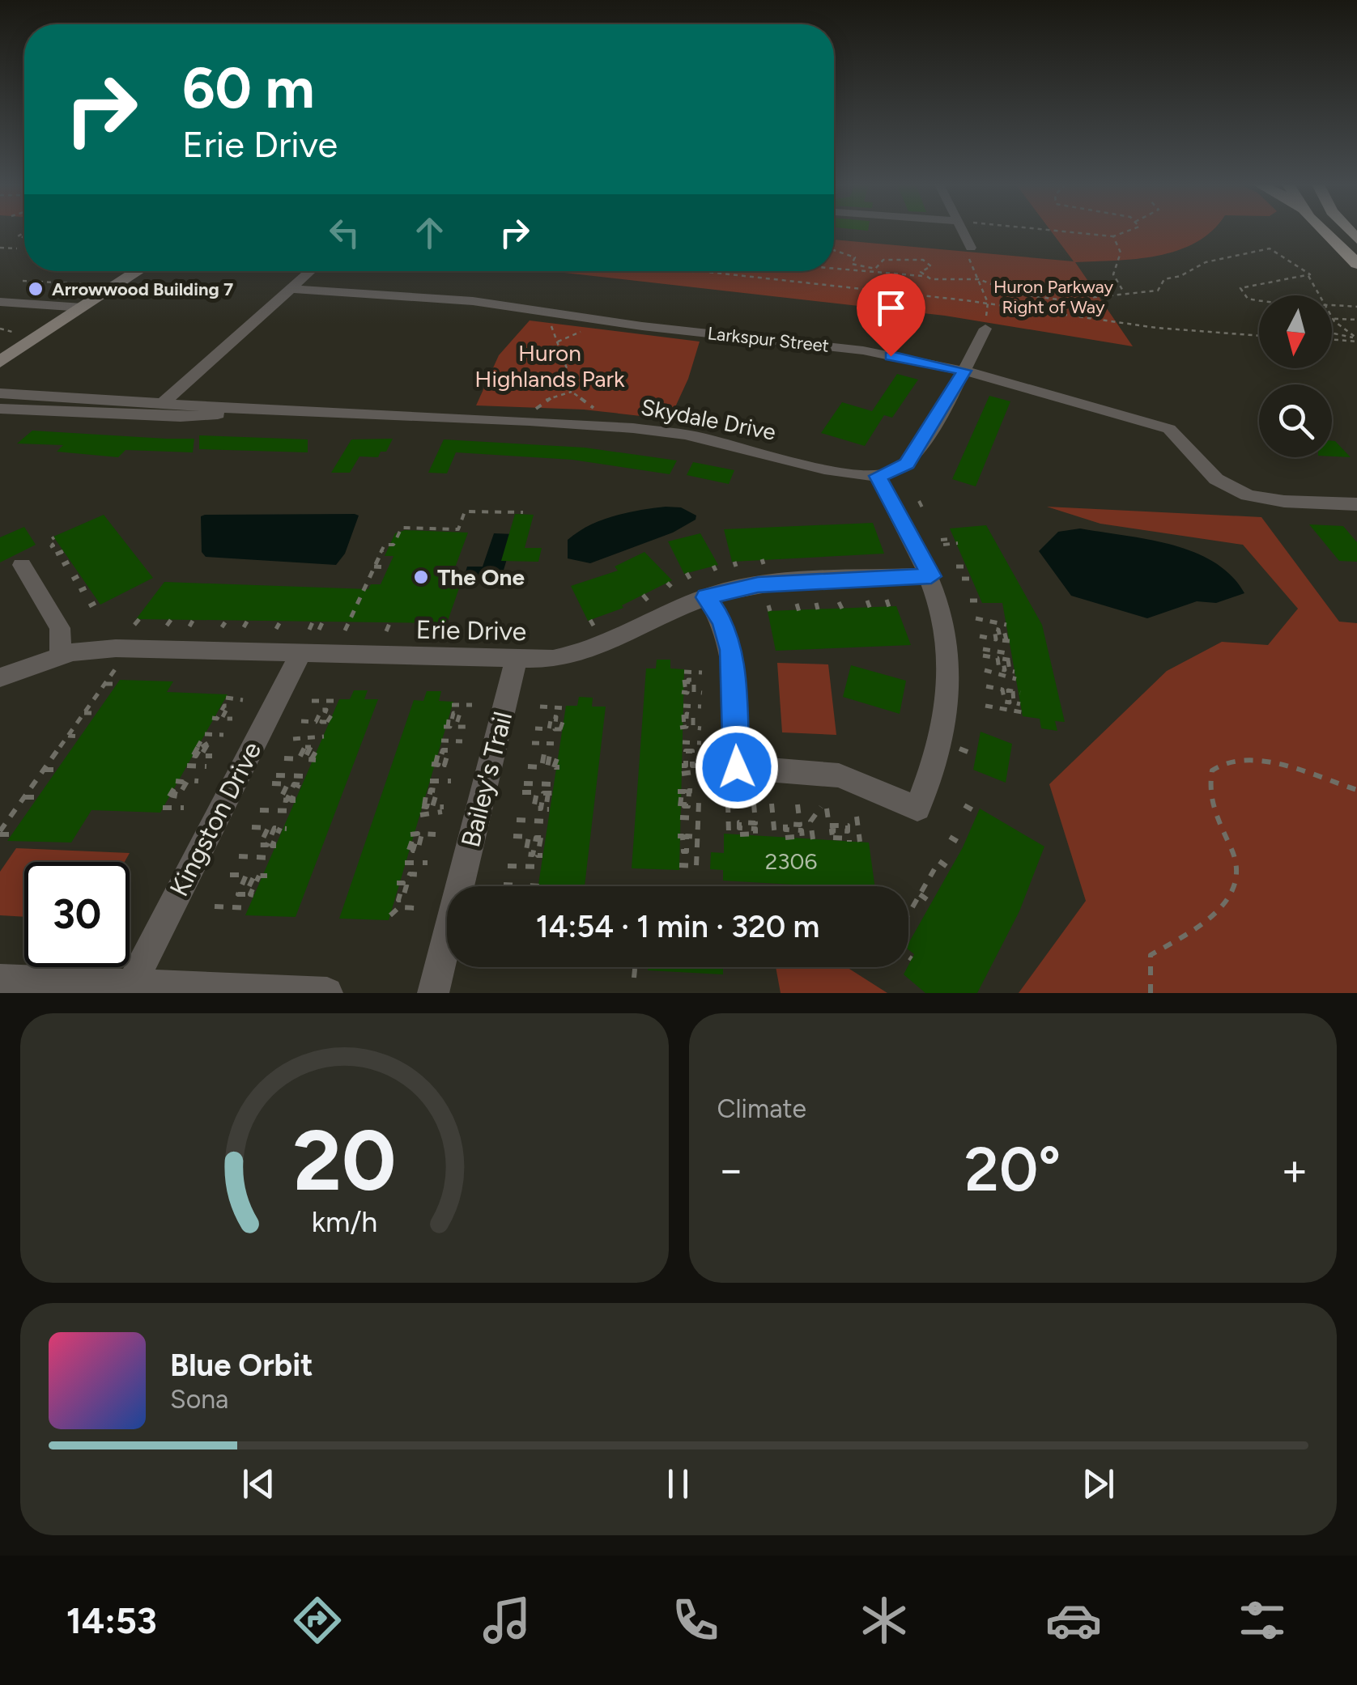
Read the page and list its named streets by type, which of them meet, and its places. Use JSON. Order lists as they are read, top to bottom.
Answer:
{
  "streets": {
    "street": [
      "Larkspur Street",
      "Skydale Drive",
      "Erie Drive",
      "Bailey's Trail",
      "Kingston Drive"
    ]
  },
  "crossings": [
    ["Erie Drive", "Bailey's Trail"],
    ["Erie Drive", "Kingston Drive"]
  ],
  "parks": ["Huron Parkway Right of Way", "Huron Highlands Park"],
  "places": ["Arrowwood Building 7", "The One"],
  "house_numbers": ["2306"],
  "north": "bottom",
  "page": {
    "turn": ["60 m", "Erie Drive"],
    "limit": "30",
    "trip": "14:54 · 1 min · 320 m",
    "tile": "Climate",
    "heat": ["−", "20°", "+"],
    "song": ["Blue Orbit", "Sona"],
    "tabs": "14:53",
    "gauge": ["20", "km/h"]
  }
}
